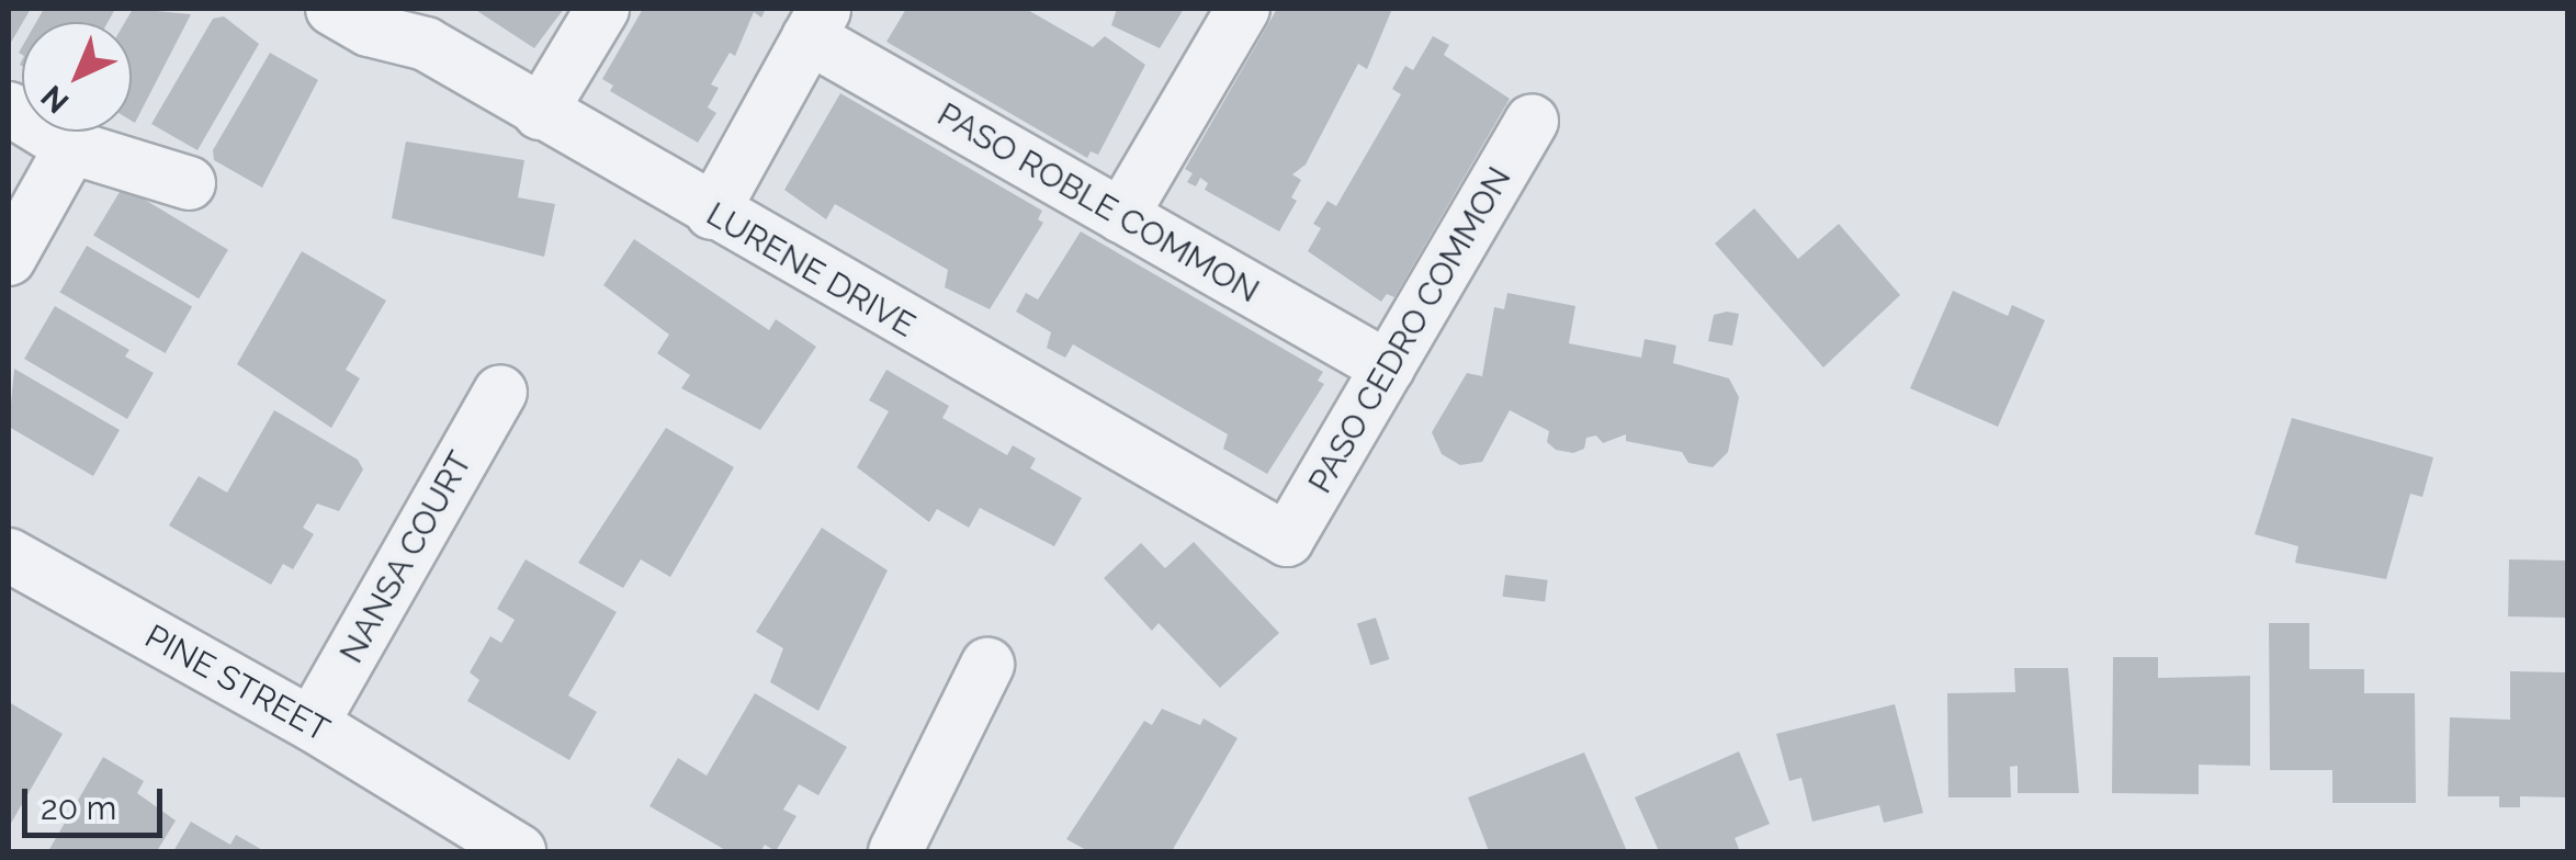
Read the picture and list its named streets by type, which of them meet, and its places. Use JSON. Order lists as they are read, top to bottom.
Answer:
{
  "streets": {
    "street": [
      "PASO ROBLE COMMON",
      "LURENE DRIVE",
      "PASO CEDRO COMMON",
      "NANSA COURT",
      "PINE STREET"
    ]
  },
  "crossings": [
    ["PASO ROBLE COMMON", "PASO CEDRO COMMON"],
    ["LURENE DRIVE", "PASO CEDRO COMMON"],
    ["NANSA COURT", "PINE STREET"]
  ],
  "scale_bar": "20 m",
  "north": "bottom left"
}
